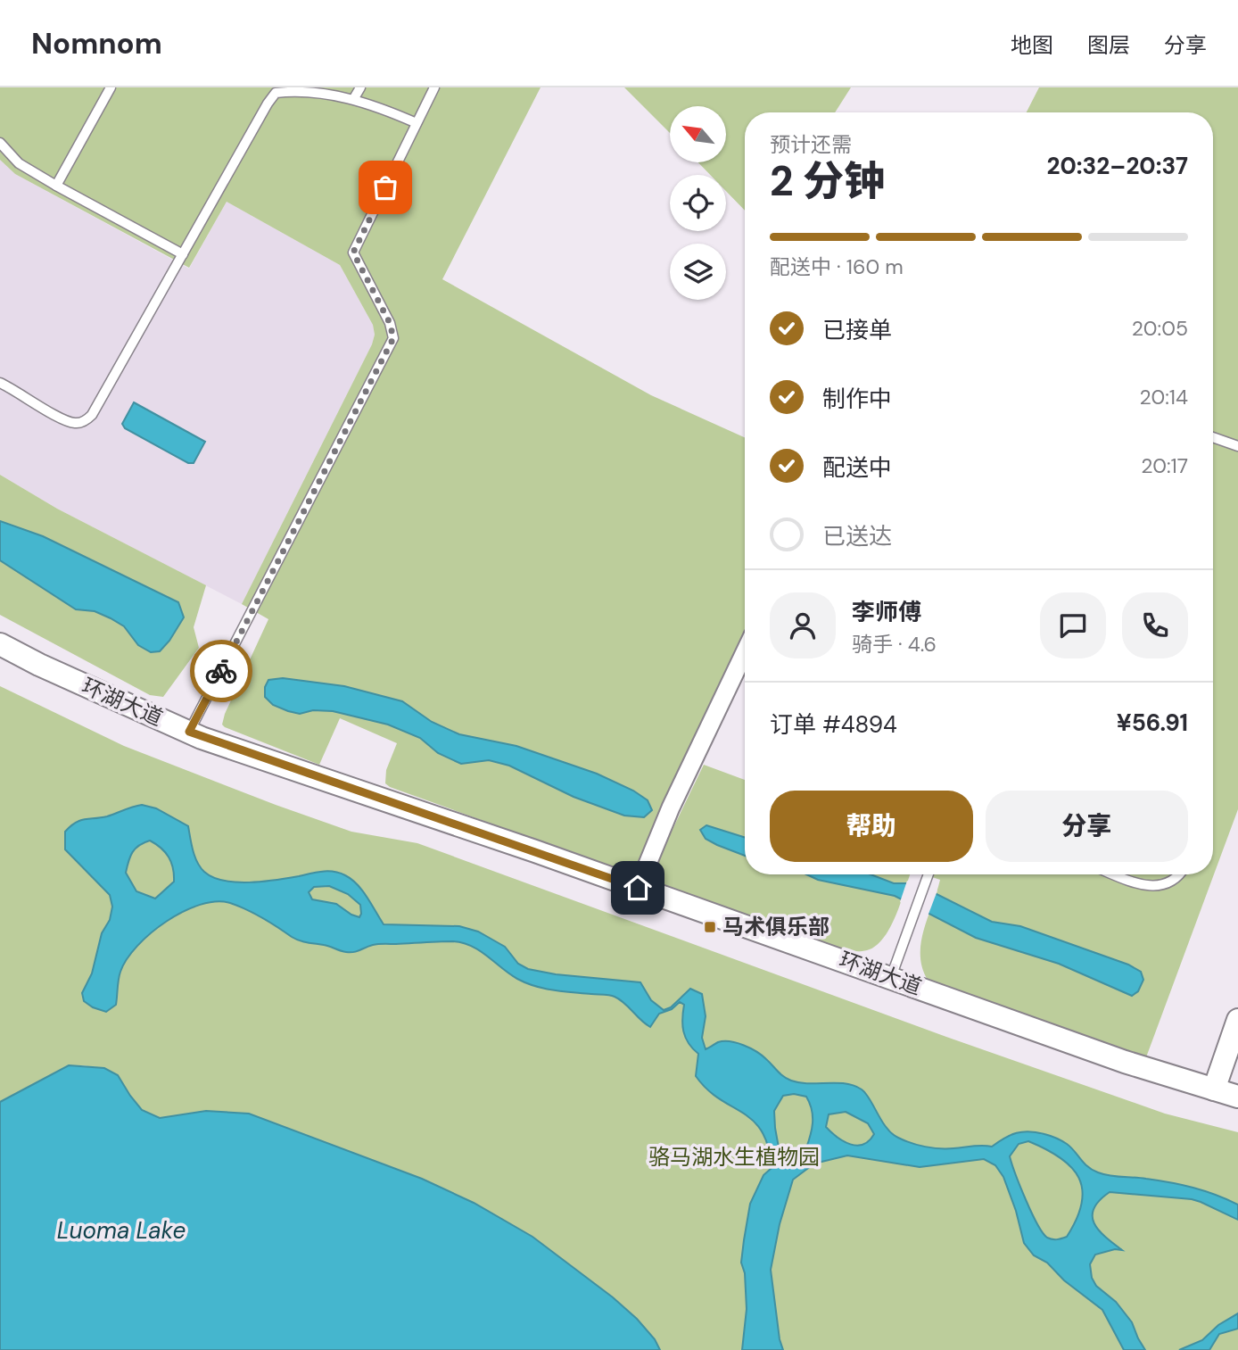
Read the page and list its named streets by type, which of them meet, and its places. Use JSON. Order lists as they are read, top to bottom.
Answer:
{
  "streets": {
    "street": ["环湖大道"]
  },
  "water": ["Luoma Lake"],
  "parks": ["骆马湖水生植物园"],
  "places": {
    "transit": ["马术俱乐部"]
  },
  "north": "top left",
  "page": {
    "header": "Nomnom",
    "nav": ["地图", "图层", "分享"],
    "heading": ["2 分钟", "预计还需", "20:32–20:37"],
    "panel": [
      "李师傅",
      "骑手 · 4.6",
      "订单 #4894",
      "¥56.91"
    ],
    "bar": "配送中 · 160 m",
    "list": [
      ["已接单", "20:05"],
      ["制作中", "20:14"],
      ["配送中", "20:17"],
      "已送达"
    ],
    "buttons": ["帮助", "分享"]
  }
}
